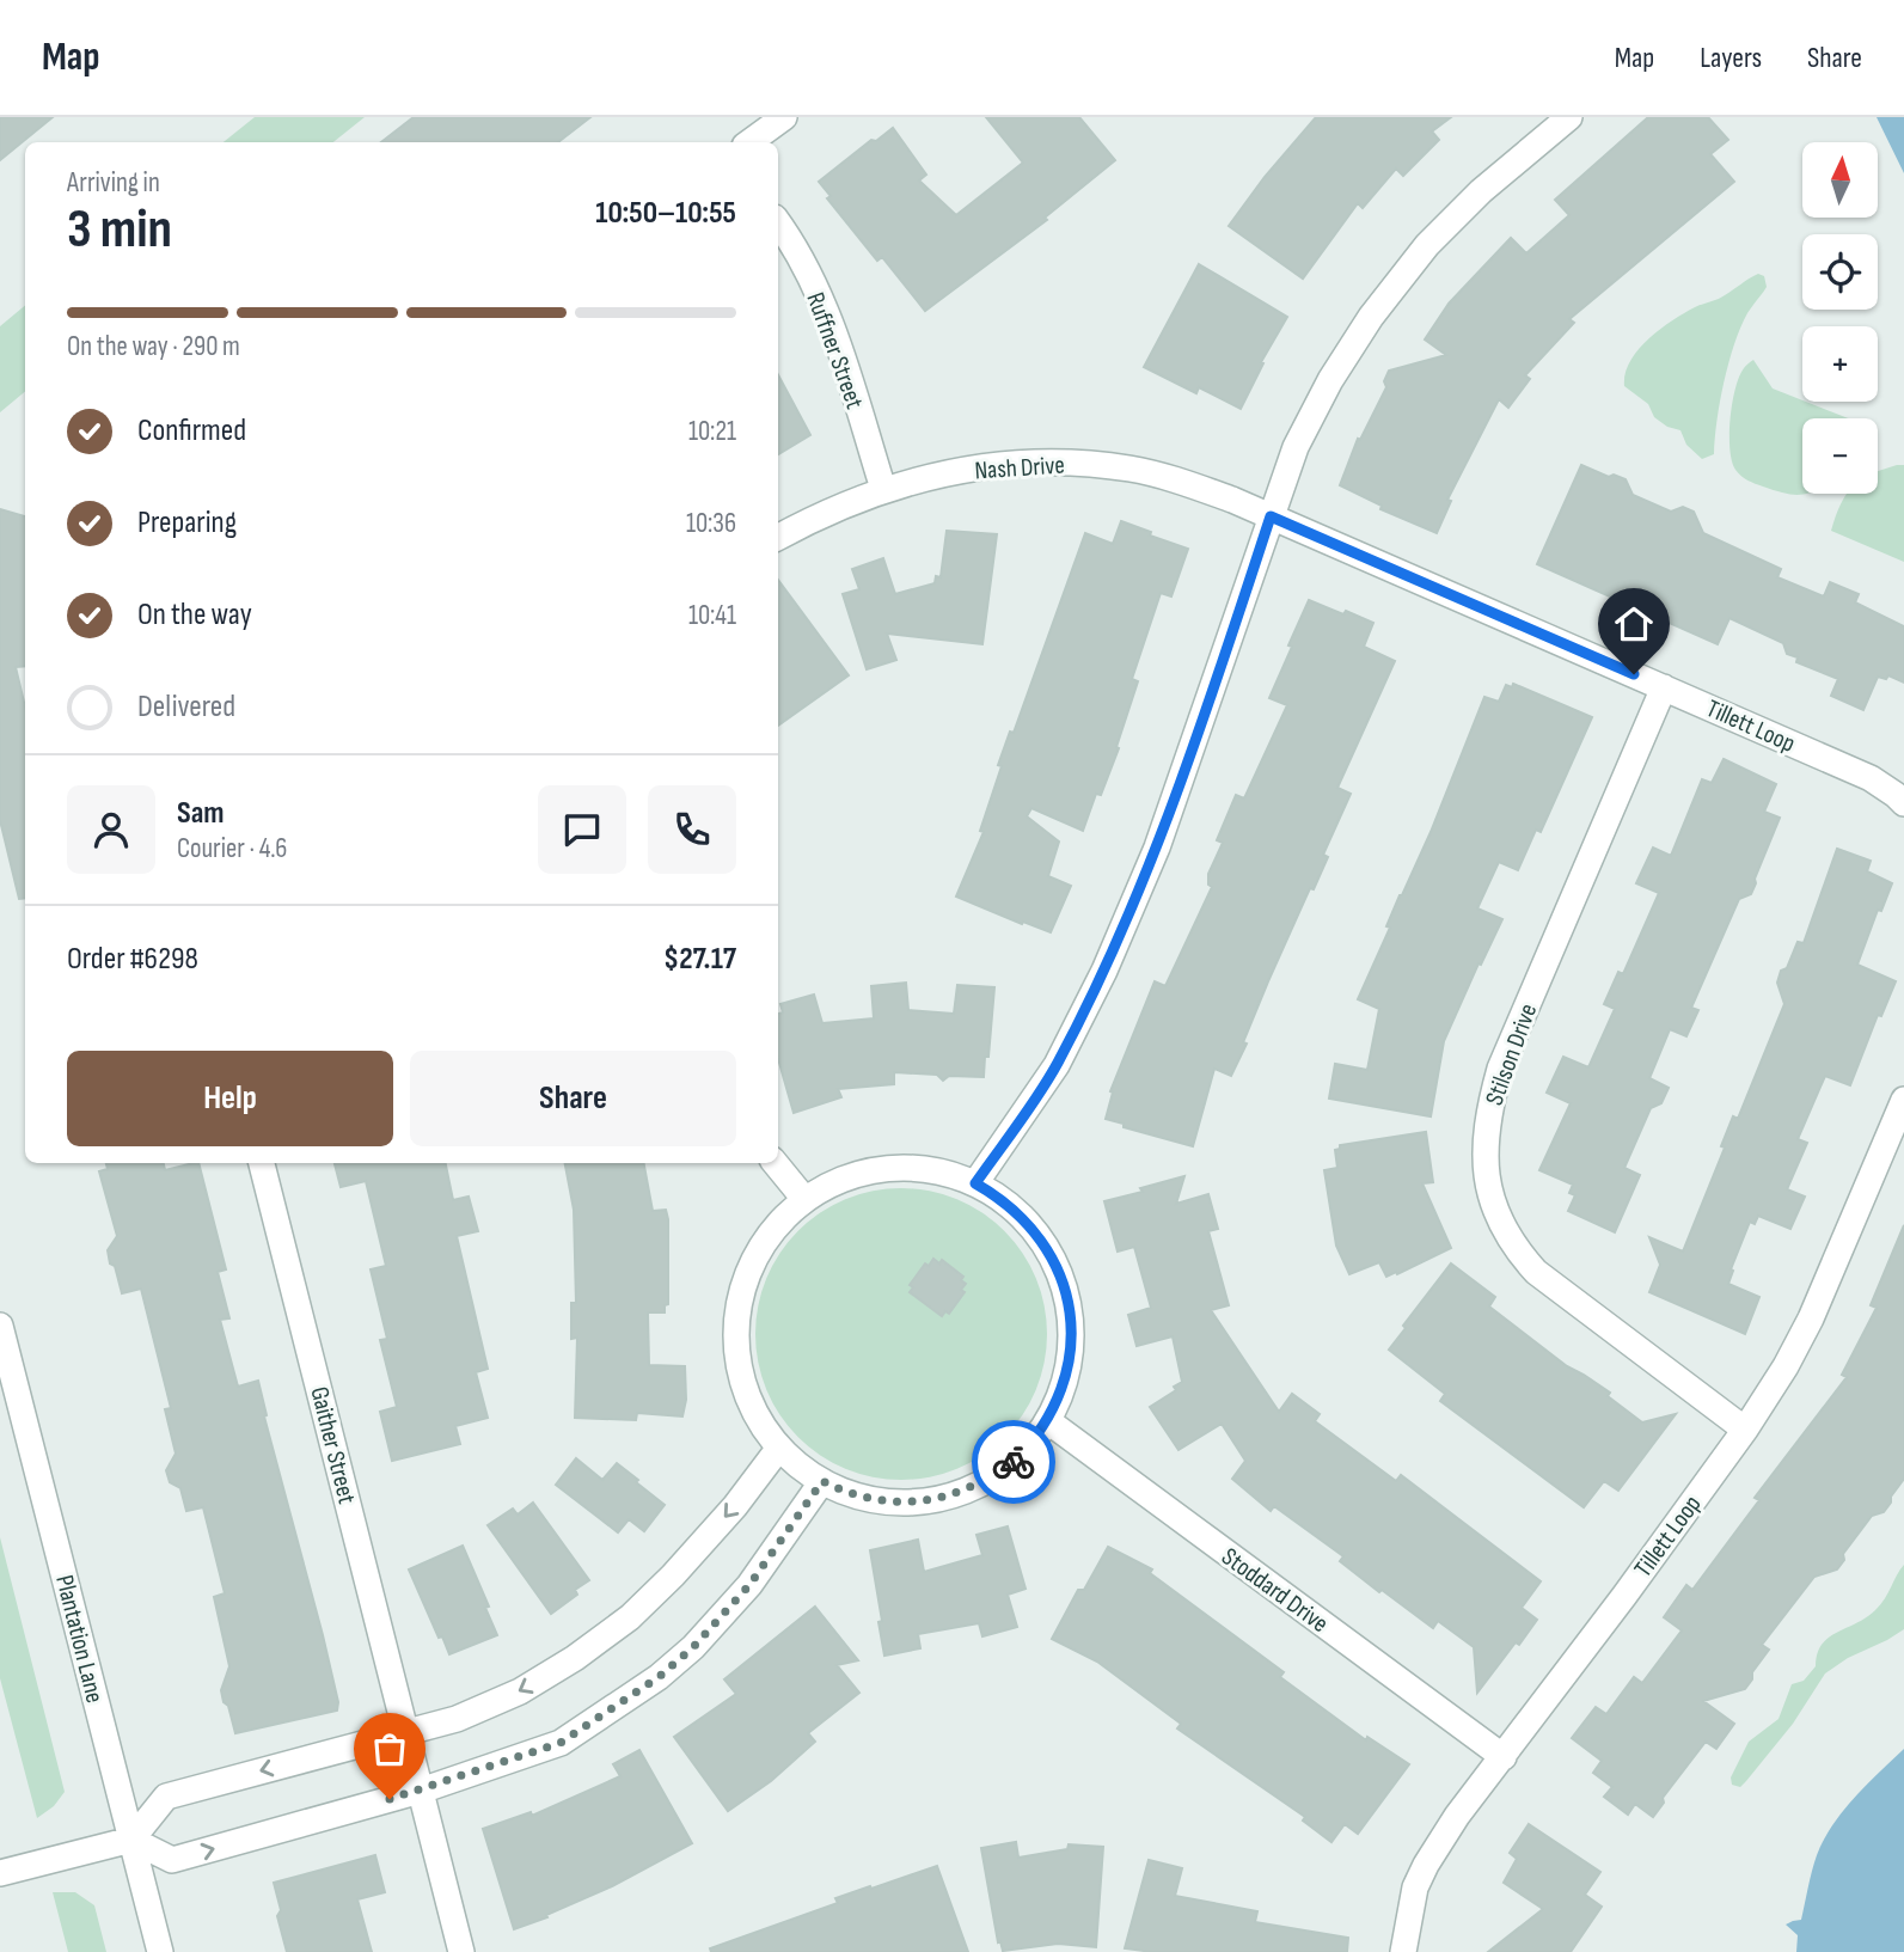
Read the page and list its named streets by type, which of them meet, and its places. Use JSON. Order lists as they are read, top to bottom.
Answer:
{
  "streets": {
    "street": [
      "Ruffner Street",
      "Nash Drive",
      "Tillett Loop",
      "Stilson Drive",
      "Gaither Street",
      "Stoddard Drive",
      "Plantation Lane"
    ]
  },
  "crossings": [
    ["Ruffner Street", "Nash Drive"],
    ["Nash Drive", "Tillett Loop"],
    ["Tillett Loop", "Stilson Drive"],
    ["Tillett Loop", "Stoddard Drive"]
  ],
  "north": "top",
  "page": {
    "header": "Map",
    "nav": ["Map", "Layers", "Share"],
    "map_buttons": ["+", "−"],
    "heading": ["3 min", "Arriving in", "10:50–10:55"],
    "panel": [
      "Sam",
      "Courier · 4.6",
      "Order #6298",
      "$27.17"
    ],
    "bar": "On the way · 290 m",
    "list": [
      ["Confirmed", "10:21"],
      ["Preparing", "10:36"],
      ["On the way", "10:41"],
      "Delivered"
    ],
    "buttons": ["Help", "Share"]
  }
}
